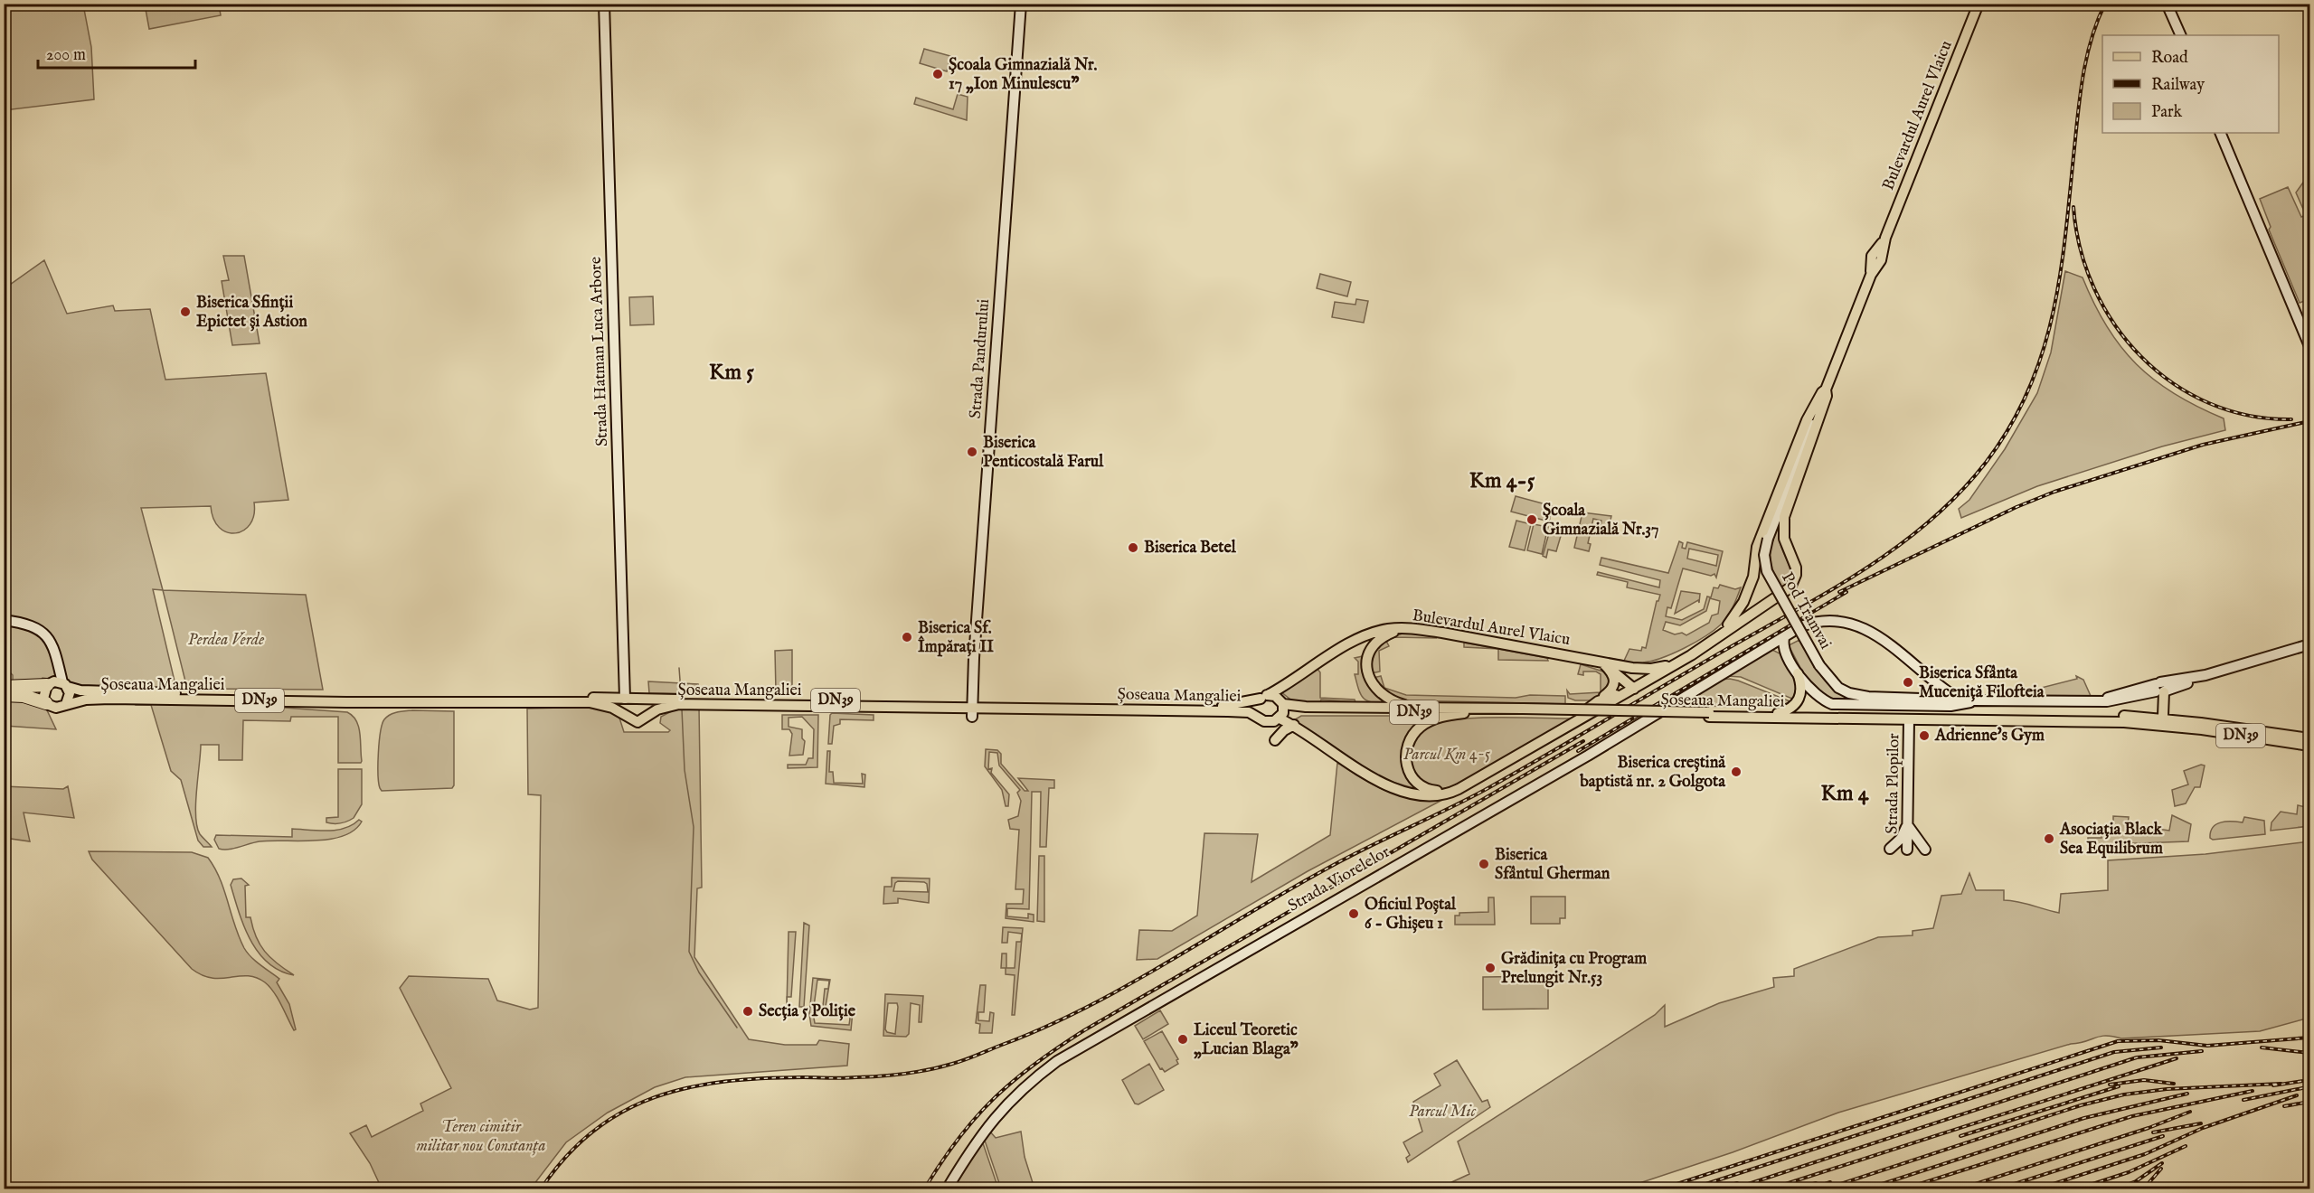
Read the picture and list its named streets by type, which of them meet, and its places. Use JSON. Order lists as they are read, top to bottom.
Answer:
{
  "streets": {
    "highway": ["DN39"],
    "main road": ["Bulevardul Aurel Vlaicu", "Șoseaua Mangaliei"],
    "street": [
      "Strada Hatman Luca Arbore",
      "Strada Pandurului",
      "Pod Tramvai",
      "Strada Plopilor",
      "Strada Viorelelor"
    ]
  },
  "crossings": [
    ["Bulevardul Aurel Vlaicu", "Pod Tramvai"],
    ["Bulevardul Aurel Vlaicu", "Șoseaua Mangaliei"],
    ["Bulevardul Aurel Vlaicu", "DN39"],
    ["Strada Hatman Luca Arbore", "Șoseaua Mangaliei"],
    ["Strada Pandurului", "Șoseaua Mangaliei"],
    ["Pod Tramvai", "Strada Viorelelor"],
    ["Șoseaua Mangaliei", "DN39"],
    ["Șoseaua Mangaliei", "Strada Plopilor"]
  ],
  "districts": ["Km 5", "Km 4-5", "Km 4"],
  "parks": [
    "Perdea Verde",
    "Parcul Km 4-5",
    "Parcul Mic",
    "Teren cimitir militar nou Constanța"
  ],
  "places": [
    "Școala Gimnazială Nr. 17 „Ion Minulescu”",
    "Biserica Sfinții Epictet și Astion",
    "Biserica Penticostală Farul",
    "Școala Gimnazială Nr.37",
    "Biserica Betel",
    "Biserica Sf. Împărați II",
    "Biserica Sfânta Muceniță Filofteia",
    "Adrienne's Gym",
    "Biserica creștină baptistă nr. 2 Golgota",
    "Asociația Black Sea Equilibrum",
    "Biserica Sfântul Gherman",
    "Oficiul Poștal 6 - Ghișeu 1",
    "Grădinița cu Program Prelungit Nr.53",
    "Secția 5 Poliție",
    "Liceul Teoretic „Lucian Blaga”"
  ],
  "legend": ["Road", "Railway", "Park"],
  "scale_bar": "200 m"
}
